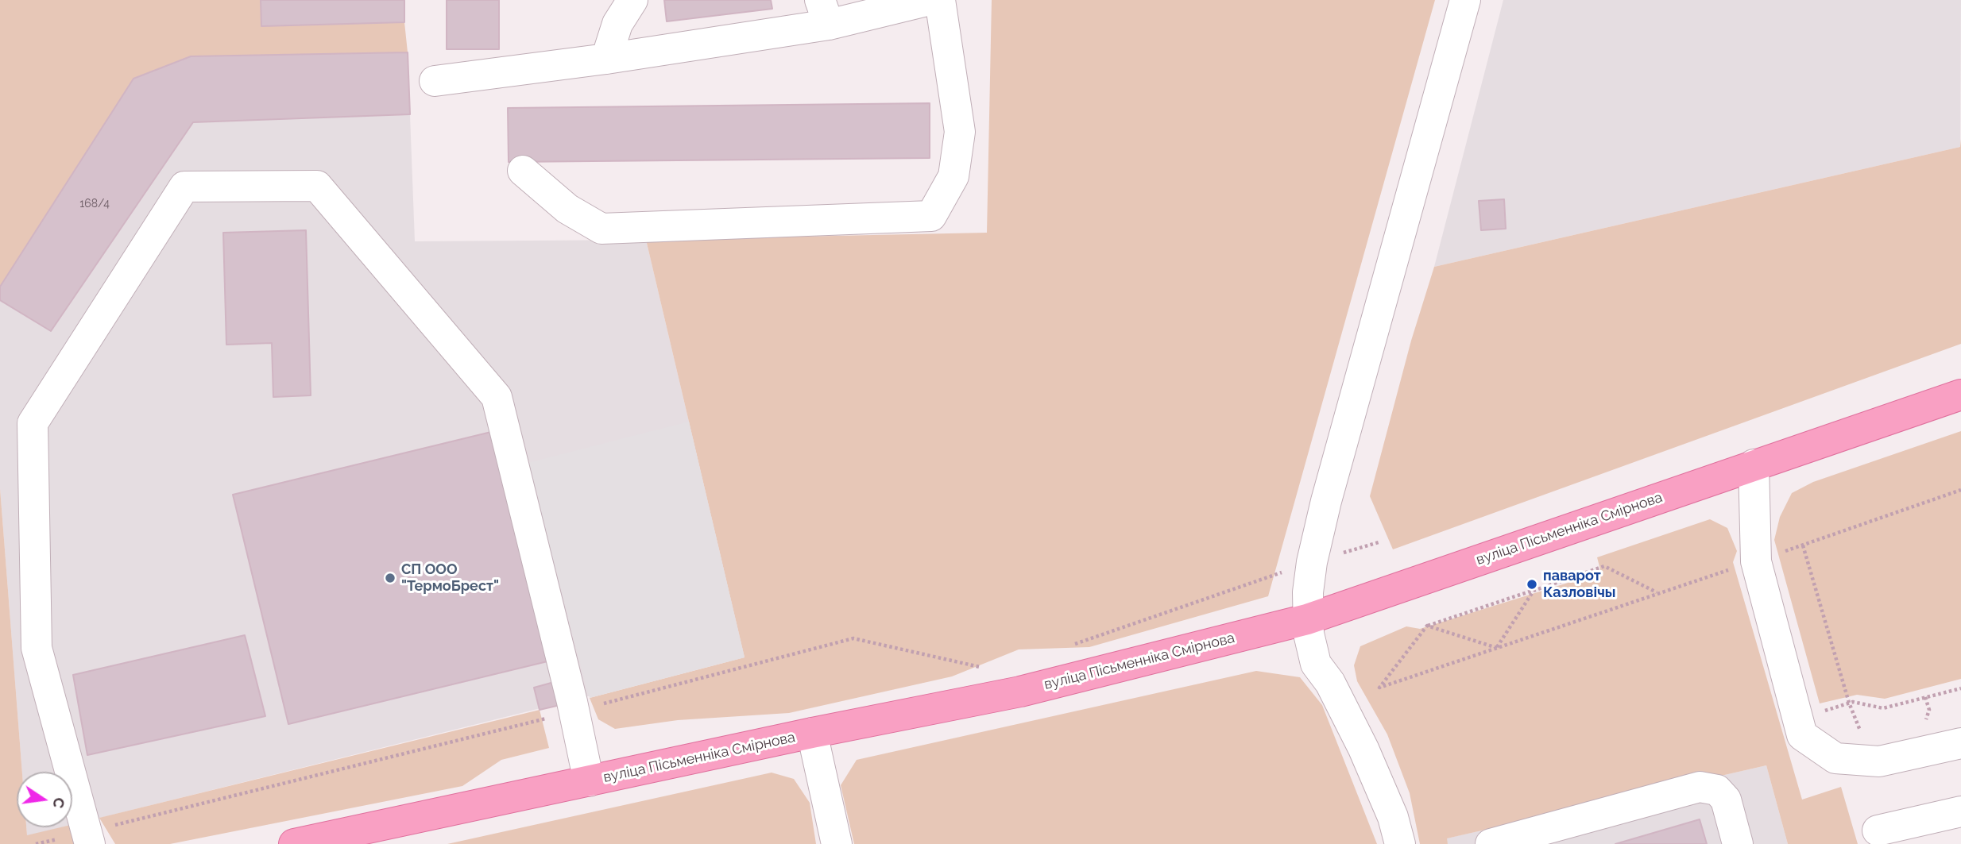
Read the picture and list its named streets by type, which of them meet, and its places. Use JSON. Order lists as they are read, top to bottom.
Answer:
{
  "streets": {
    "main road": ["вуліца Пісьменніка Смірнова"]
  },
  "places": ["СП ООО \"ТермоБрест\"", "паварот Казловічы"],
  "house_numbers": ["168/4"],
  "north": "right"
}
